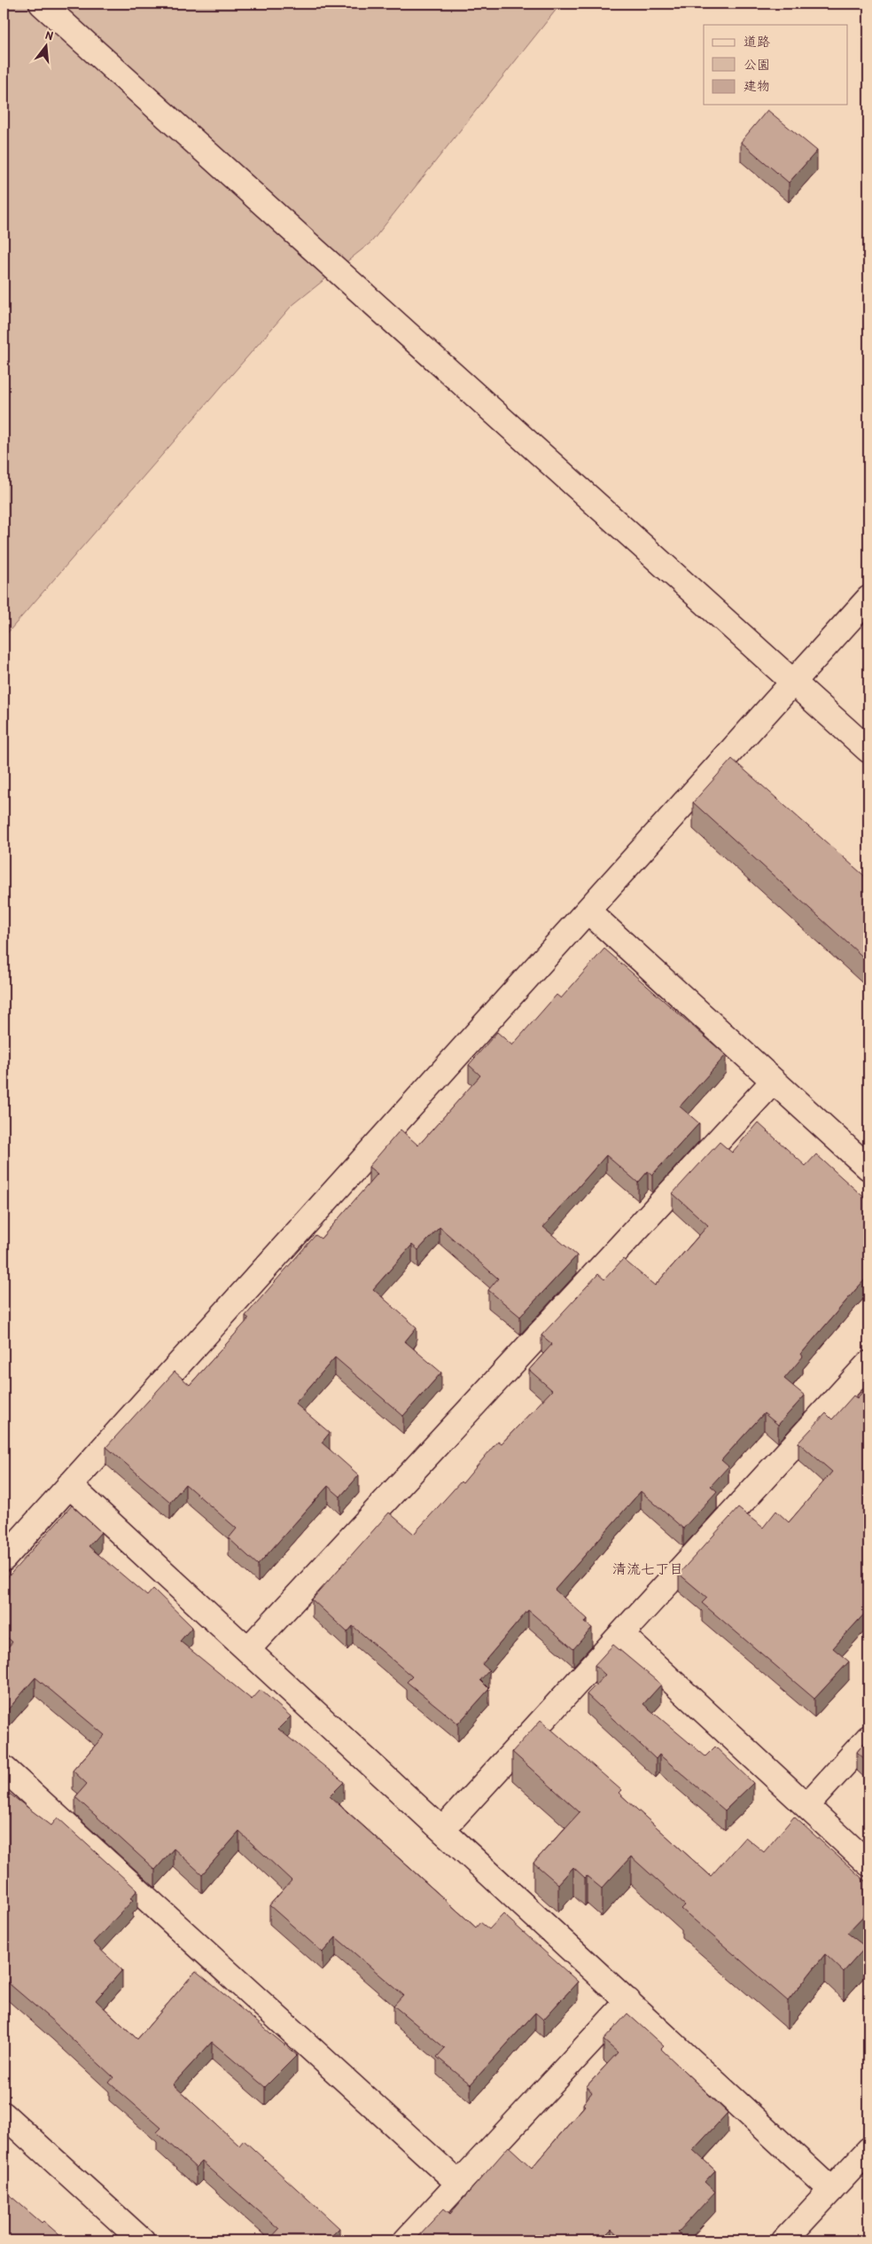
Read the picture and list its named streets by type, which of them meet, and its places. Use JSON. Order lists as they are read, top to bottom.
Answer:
{
  "districts": ["清流七丁目"],
  "legend": ["道路", "公園", "建物"],
  "north": "top"
}
